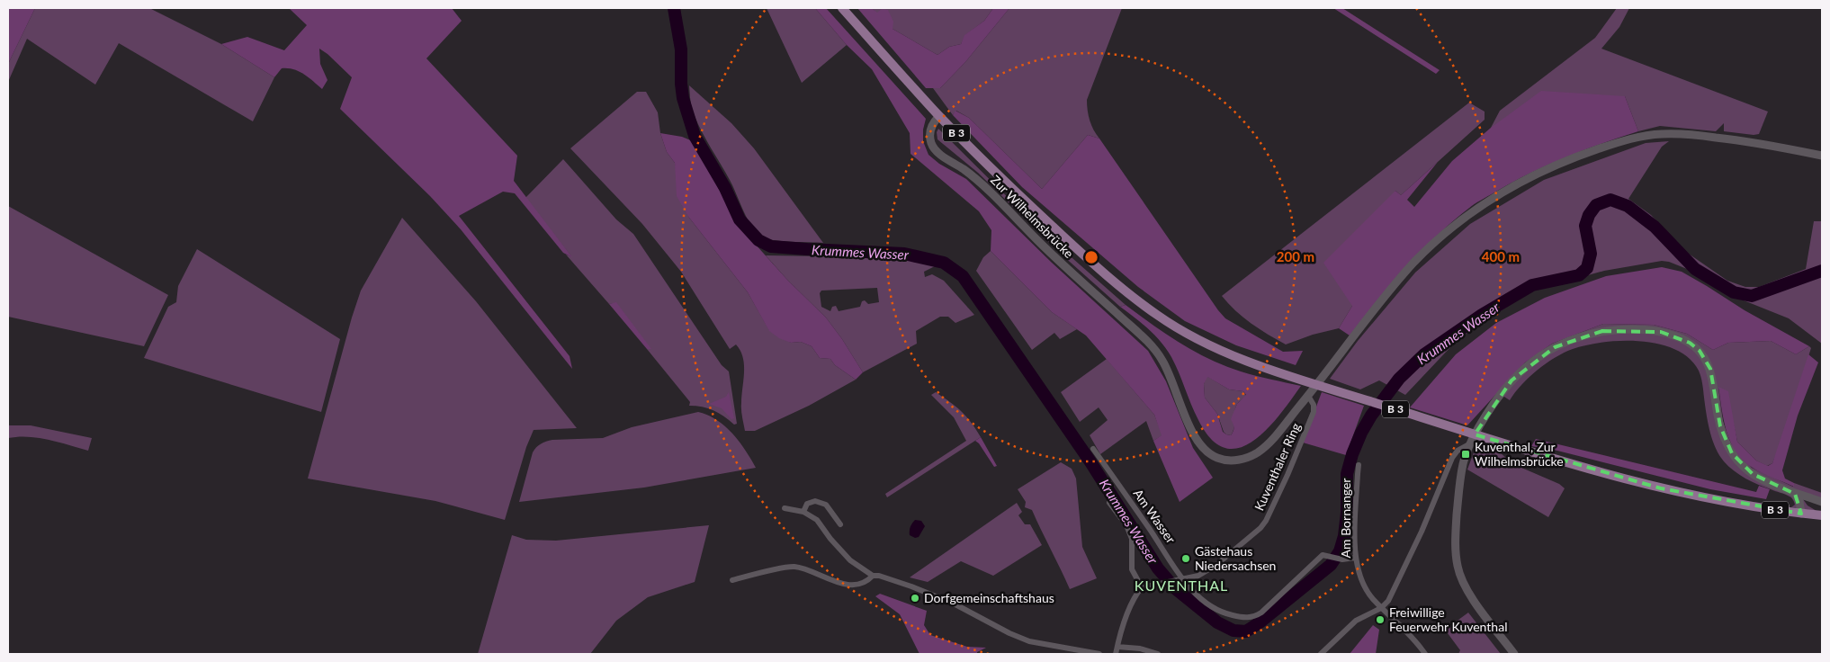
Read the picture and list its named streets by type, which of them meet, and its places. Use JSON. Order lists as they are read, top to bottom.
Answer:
{
  "streets": {
    "main road": ["B 3"],
    "street": [
      "Zur Wilhelmsbrücke",
      "Kuventhaler Ring",
      "Am Wasser",
      "Am Bornanger"
    ]
  },
  "crossings": [
    ["B 3", "Zur Wilhelmsbrücke"],
    ["Zur Wilhelmsbrücke", "Kuventhaler Ring"],
    ["Kuventhaler Ring", "Am Wasser"],
    ["Am Wasser", "Am Bornanger"]
  ],
  "districts": ["KUVENTHAL"],
  "water": ["Krummes Wasser"],
  "places": {
    "transit": ["Kuventhal, Zur Wilhelmsbrücke"],
    "other": ["Gästehaus Niedersachsen", "Dorfgemeinschaftshaus", "Freiwillige Feuerwehr Kuventhal"]
  },
  "rings": ["200 m", "400 m"]
}
